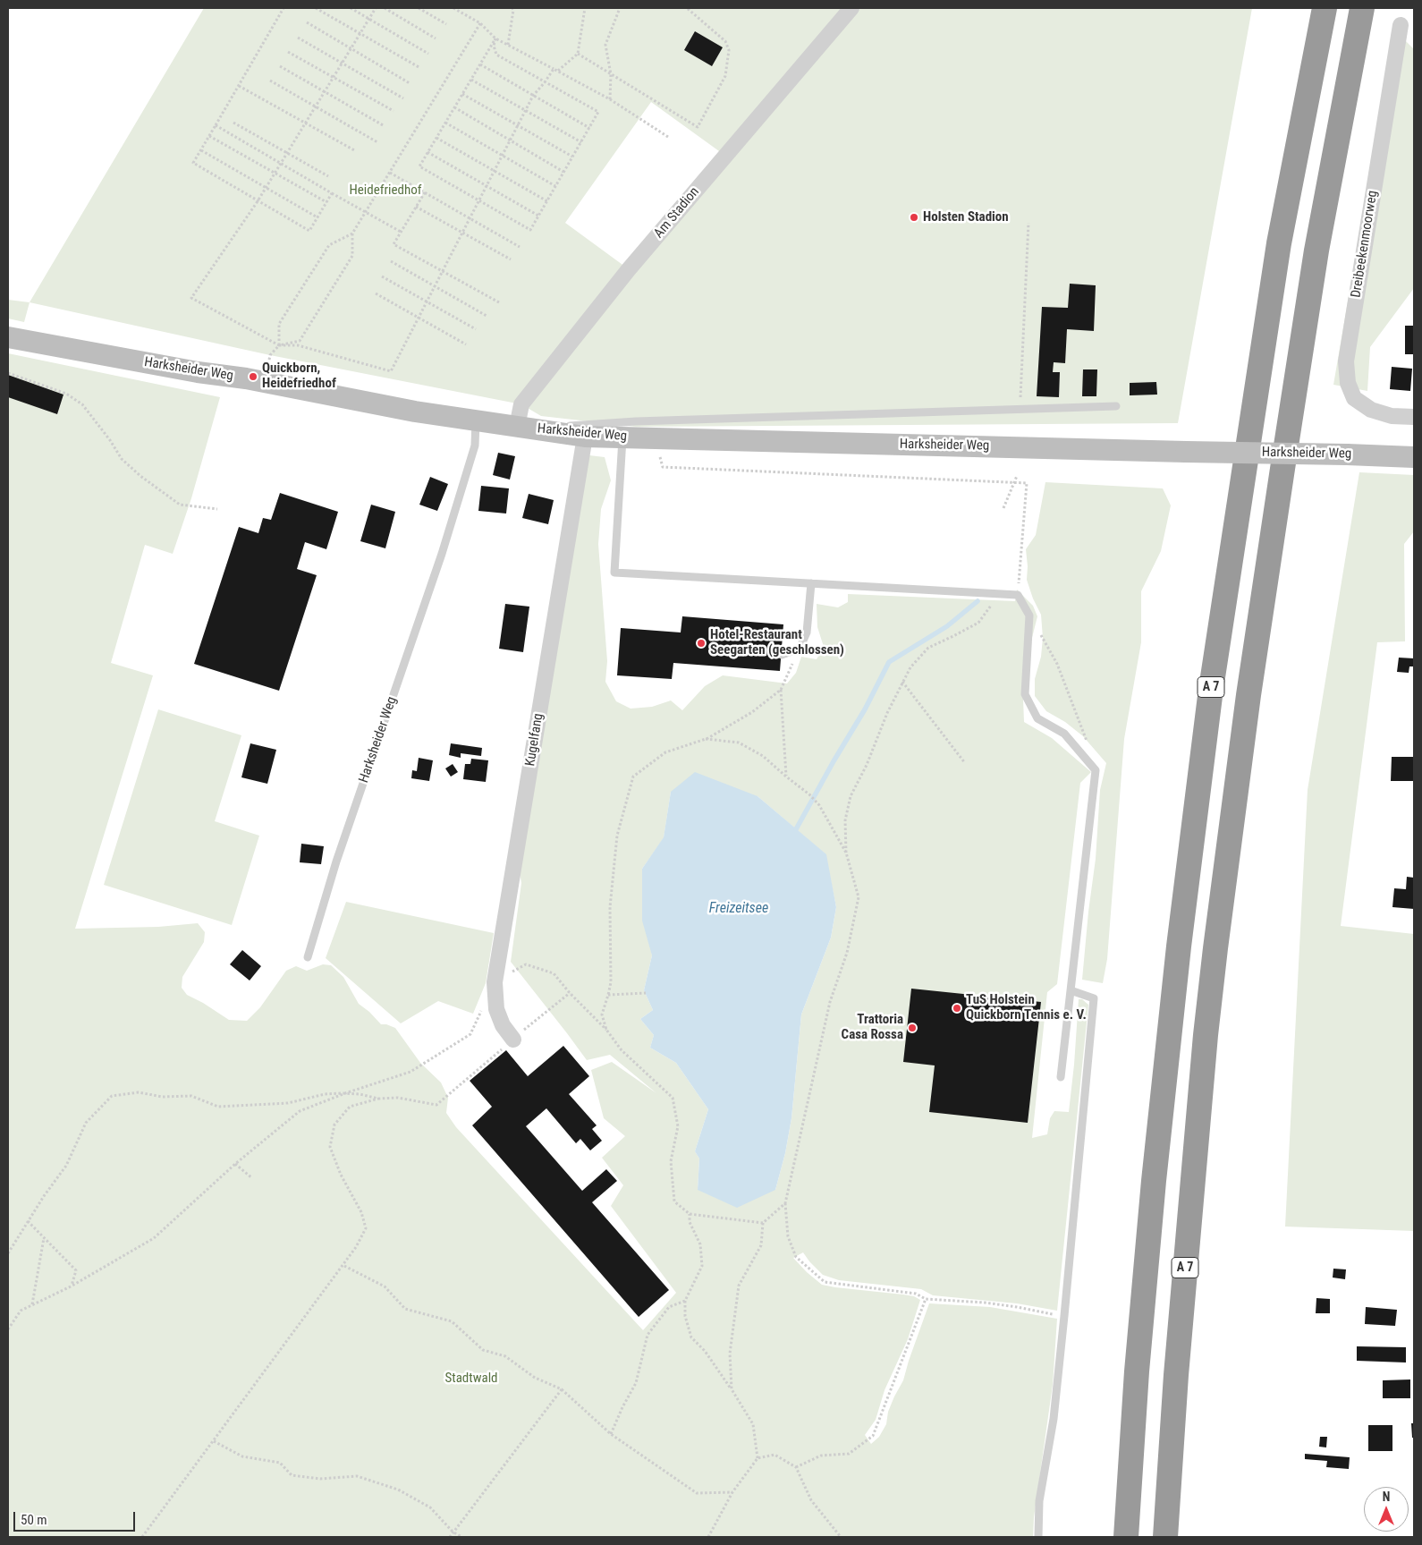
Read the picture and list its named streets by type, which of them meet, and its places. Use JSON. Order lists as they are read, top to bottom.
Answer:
{
  "streets": {
    "highway": ["A 7"],
    "main road": ["Harksheider Weg"],
    "street": ["Am Stadion", "Dreibeekenmoorweg", "Kugelfang"]
  },
  "crossings": [
    ["Am Stadion", "Harksheider Weg"],
    ["Harksheider Weg", "Kugelfang"]
  ],
  "water": ["Freizeitsee"],
  "parks": ["Heidefriedhof", "Stadtwald"],
  "places": [
    "Holsten Stadion",
    "Quickborn, Heidefriedhof",
    "Hotel-Restaurant Seegarten (geschlossen)",
    "TuS Holstein Quickborn Tennis e. V.",
    "Trattoria Casa Rossa"
  ],
  "scale_bar": "50 m",
  "north": "top"
}
